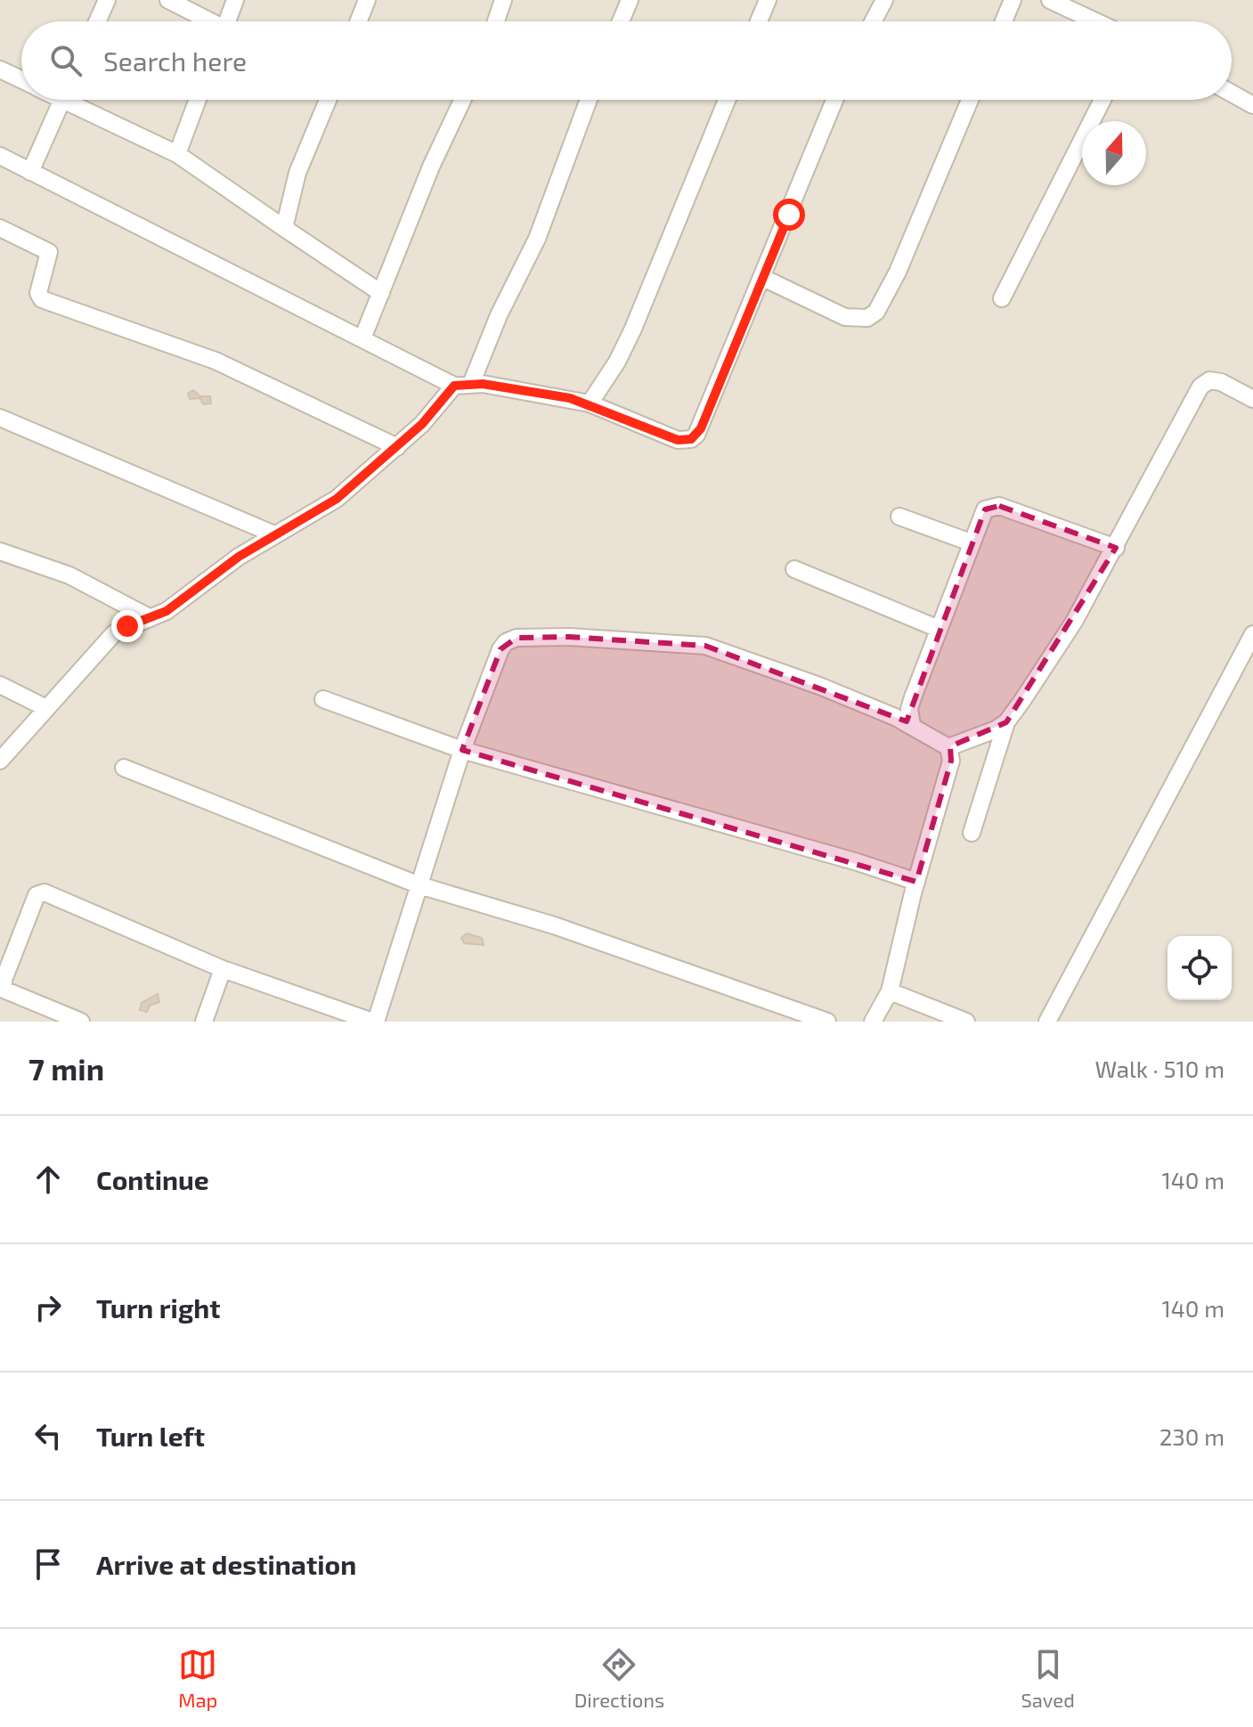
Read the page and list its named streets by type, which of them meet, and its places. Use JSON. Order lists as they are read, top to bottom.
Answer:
{
  "north": "top",
  "page": {
    "search": "Search here",
    "heading": ["7 min", "Walk · 510 m"],
    "list": [
      ["Continue", "140 m"],
      ["Turn right", "140 m"],
      ["Turn left", "230 m"],
      "Arrive at destination"
    ],
    "nav": ["Map", "Directions", "Saved"]
  }
}
